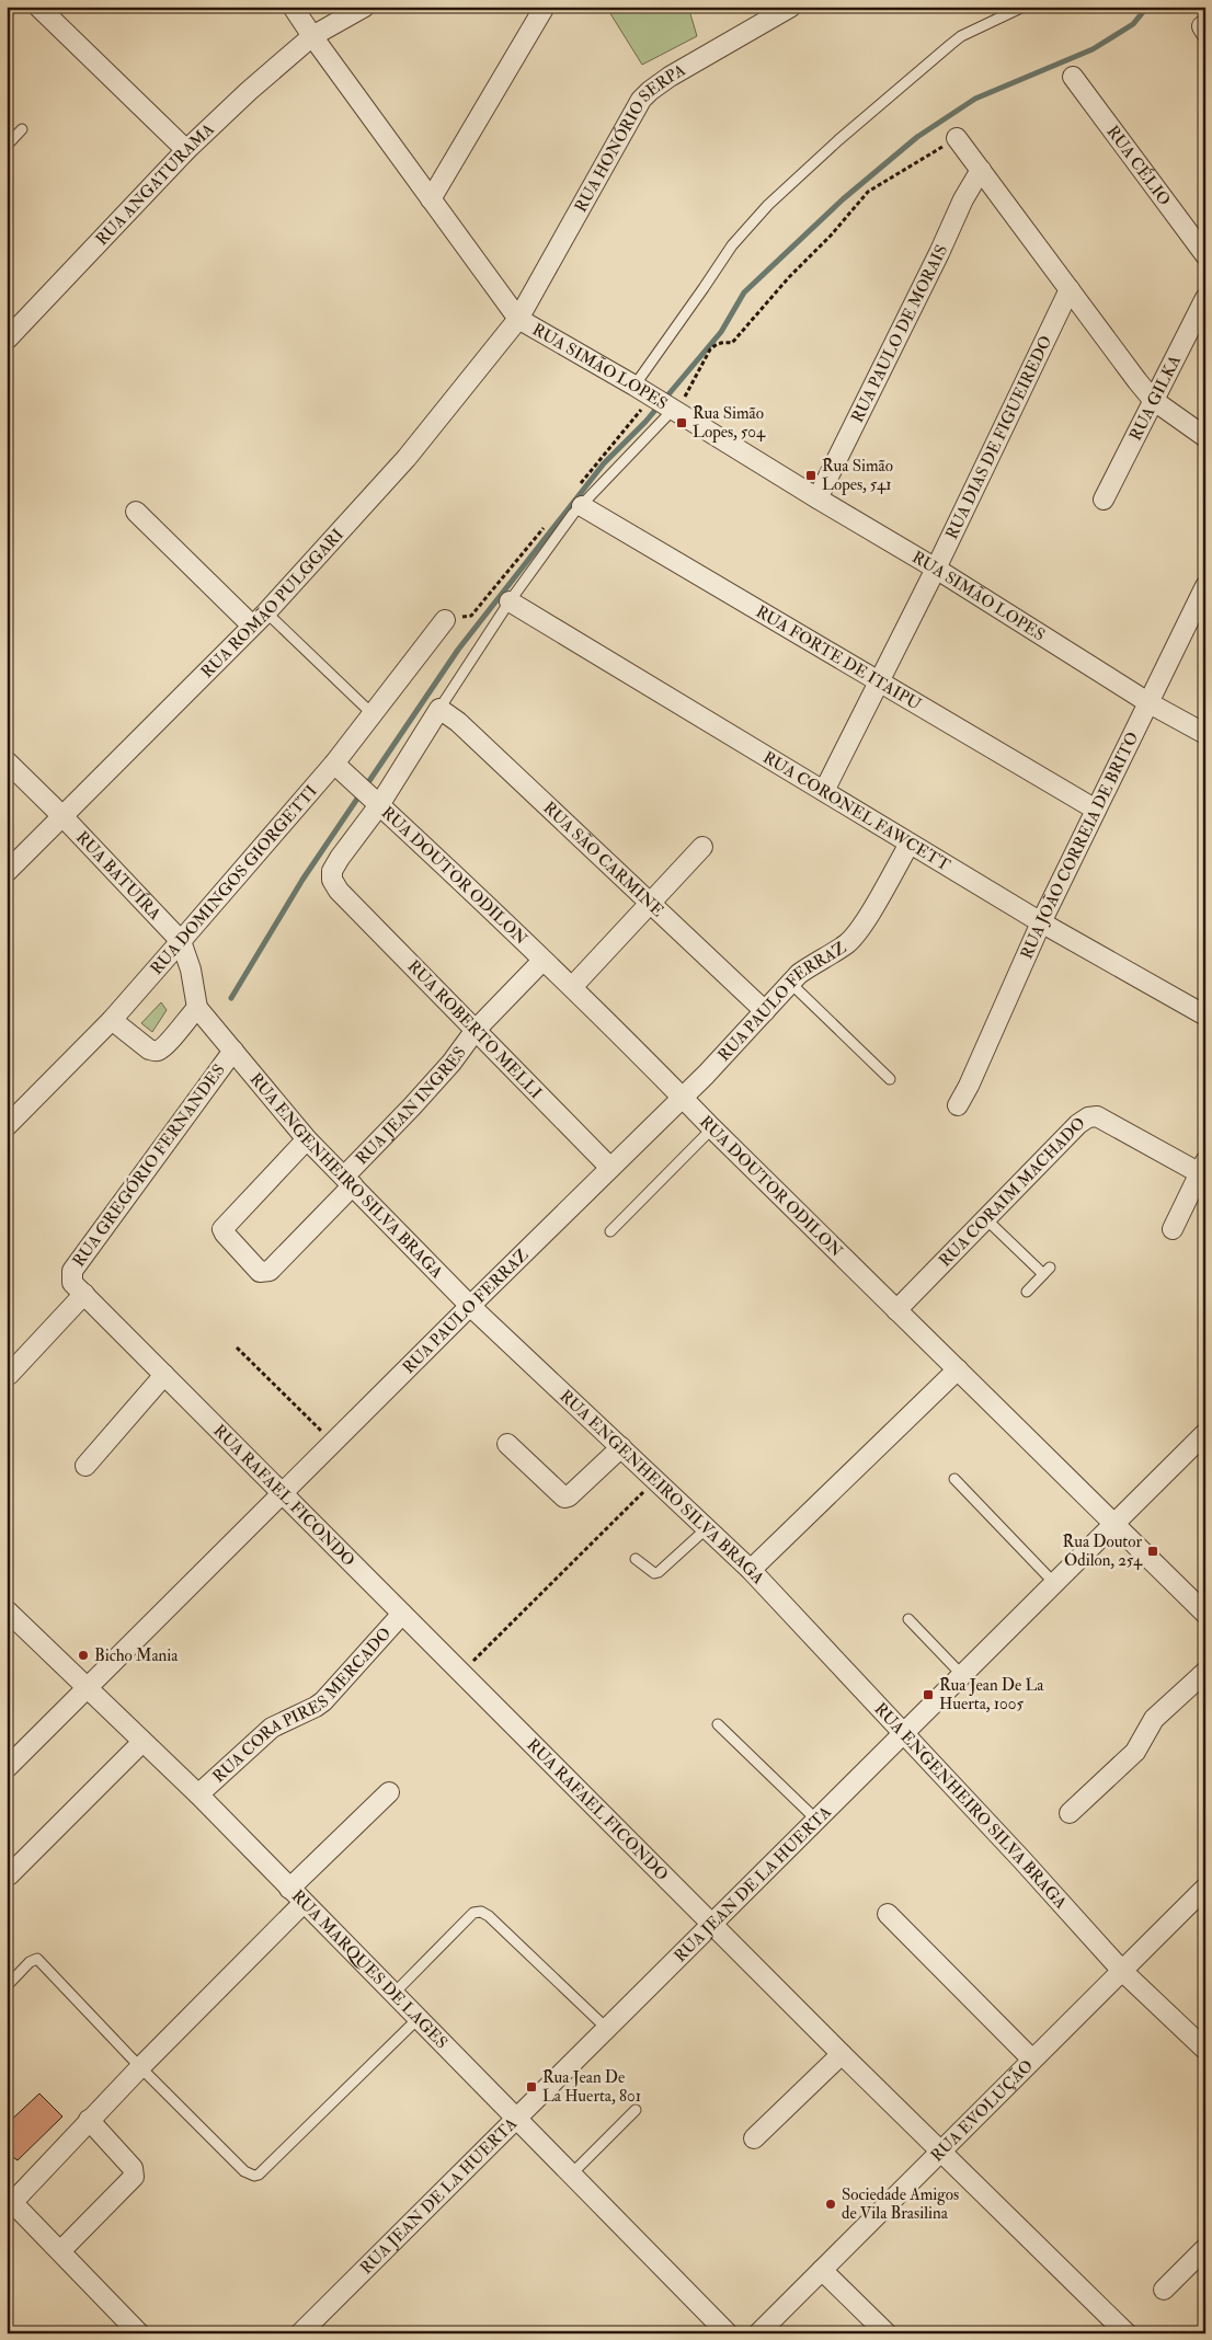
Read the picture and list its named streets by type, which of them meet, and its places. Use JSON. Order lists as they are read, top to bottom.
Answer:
{
  "streets": {
    "street": [
      "RUA HONÓRIO SERPA",
      "RUA CÉLIO",
      "RUA ANGATURAMA",
      "RUA PAULO DE MORAIS",
      "RUA SIMÃO LOPES",
      "RUA GILKA",
      "RUA DIAS DE FIGUEIREDO",
      "RUA ROMÃO PULGGARI",
      "RUA FORTE DE ITAIPU",
      "RUA CORONEL FAWCETT",
      "RUA JOÃO CORREIA DE BRITO",
      "RUA SÃO CARMINE",
      "RUA BATUÍRA",
      "RUA DOUTOR ODILON",
      "RUA DOMINGOS GIORGETTI",
      "RUA PAULO FERRAZ",
      "RUA ROBERTO MELLI",
      "RUA JEAN INGRES",
      "RUA GREGÓRIO FERNANDES",
      "RUA ENGENHEIRO SILVA BRAGA",
      "RUA CORAIM MACHADO",
      "RUA RAFAEL FICONDO",
      "RUA CORA PIRES MERCADO",
      "RUA JEAN DE LA HUERTA",
      "RUA MARQUES DE LAGES",
      "RUA EVOLUÇÃO"
    ]
  },
  "crossings": [
    ["RUA HONÓRIO SERPA", "RUA SIMÃO LOPES"],
    ["RUA HONÓRIO SERPA", "RUA ROMÃO PULGGARI"],
    ["RUA ANGATURAMA", "RUA SIMÃO LOPES"],
    ["RUA PAULO DE MORAIS", "RUA SIMÃO LOPES"],
    ["RUA SIMÃO LOPES", "RUA DIAS DE FIGUEIREDO"],
    ["RUA SIMÃO LOPES", "RUA ROMÃO PULGGARI"],
    ["RUA SIMÃO LOPES", "RUA JOÃO CORREIA DE BRITO"],
    ["RUA DIAS DE FIGUEIREDO", "RUA FORTE DE ITAIPU"],
    ["RUA DIAS DE FIGUEIREDO", "RUA CORONEL FAWCETT"],
    ["RUA ROMÃO PULGGARI", "RUA BATUÍRA"],
    ["RUA FORTE DE ITAIPU", "RUA JOÃO CORREIA DE BRITO"],
    ["RUA CORONEL FAWCETT", "RUA JOÃO CORREIA DE BRITO"],
    ["RUA CORONEL FAWCETT", "RUA PAULO FERRAZ"],
    ["RUA SÃO CARMINE", "RUA PAULO FERRAZ"],
    ["RUA BATUÍRA", "RUA DOMINGOS GIORGETTI"],
    ["RUA BATUÍRA", "RUA ENGENHEIRO SILVA BRAGA"],
    ["RUA DOUTOR ODILON", "RUA DOMINGOS GIORGETTI"],
    ["RUA DOUTOR ODILON", "RUA PAULO FERRAZ"],
    ["RUA DOUTOR ODILON", "RUA ROBERTO MELLI"],
    ["RUA DOUTOR ODILON", "RUA JEAN INGRES"],
    ["RUA DOUTOR ODILON", "RUA CORAIM MACHADO"],
    ["RUA DOUTOR ODILON", "RUA JEAN DE LA HUERTA"],
    ["RUA PAULO FERRAZ", "RUA ROBERTO MELLI"],
    ["RUA PAULO FERRAZ", "RUA ENGENHEIRO SILVA BRAGA"],
    ["RUA PAULO FERRAZ", "RUA RAFAEL FICONDO"],
    ["RUA PAULO FERRAZ", "RUA MARQUES DE LAGES"],
    ["RUA ROBERTO MELLI", "RUA JEAN INGRES"],
    ["RUA JEAN INGRES", "RUA ENGENHEIRO SILVA BRAGA"],
    ["RUA GREGÓRIO FERNANDES", "RUA ENGENHEIRO SILVA BRAGA"],
    ["RUA GREGÓRIO FERNANDES", "RUA RAFAEL FICONDO"],
    ["RUA ENGENHEIRO SILVA BRAGA", "RUA JEAN DE LA HUERTA"],
    ["RUA ENGENHEIRO SILVA BRAGA", "RUA EVOLUÇÃO"],
    ["RUA RAFAEL FICONDO", "RUA CORA PIRES MERCADO"],
    ["RUA RAFAEL FICONDO", "RUA JEAN DE LA HUERTA"],
    ["RUA RAFAEL FICONDO", "RUA EVOLUÇÃO"],
    ["RUA CORA PIRES MERCADO", "RUA MARQUES DE LAGES"],
    ["RUA JEAN DE LA HUERTA", "RUA MARQUES DE LAGES"]
  ],
  "places": {
    "transit": [
      "Rua Simão Lopes, 504",
      "Rua Simão Lopes, 541",
      "Rua Doutor Odilon, 254",
      "Rua Jean De La Huerta, 1005",
      "Rua Jean De La Huerta, 801"
    ],
    "other": ["Bicho Mania", "Sociedade Amigos de Vila Brasilina"]
  }
}
